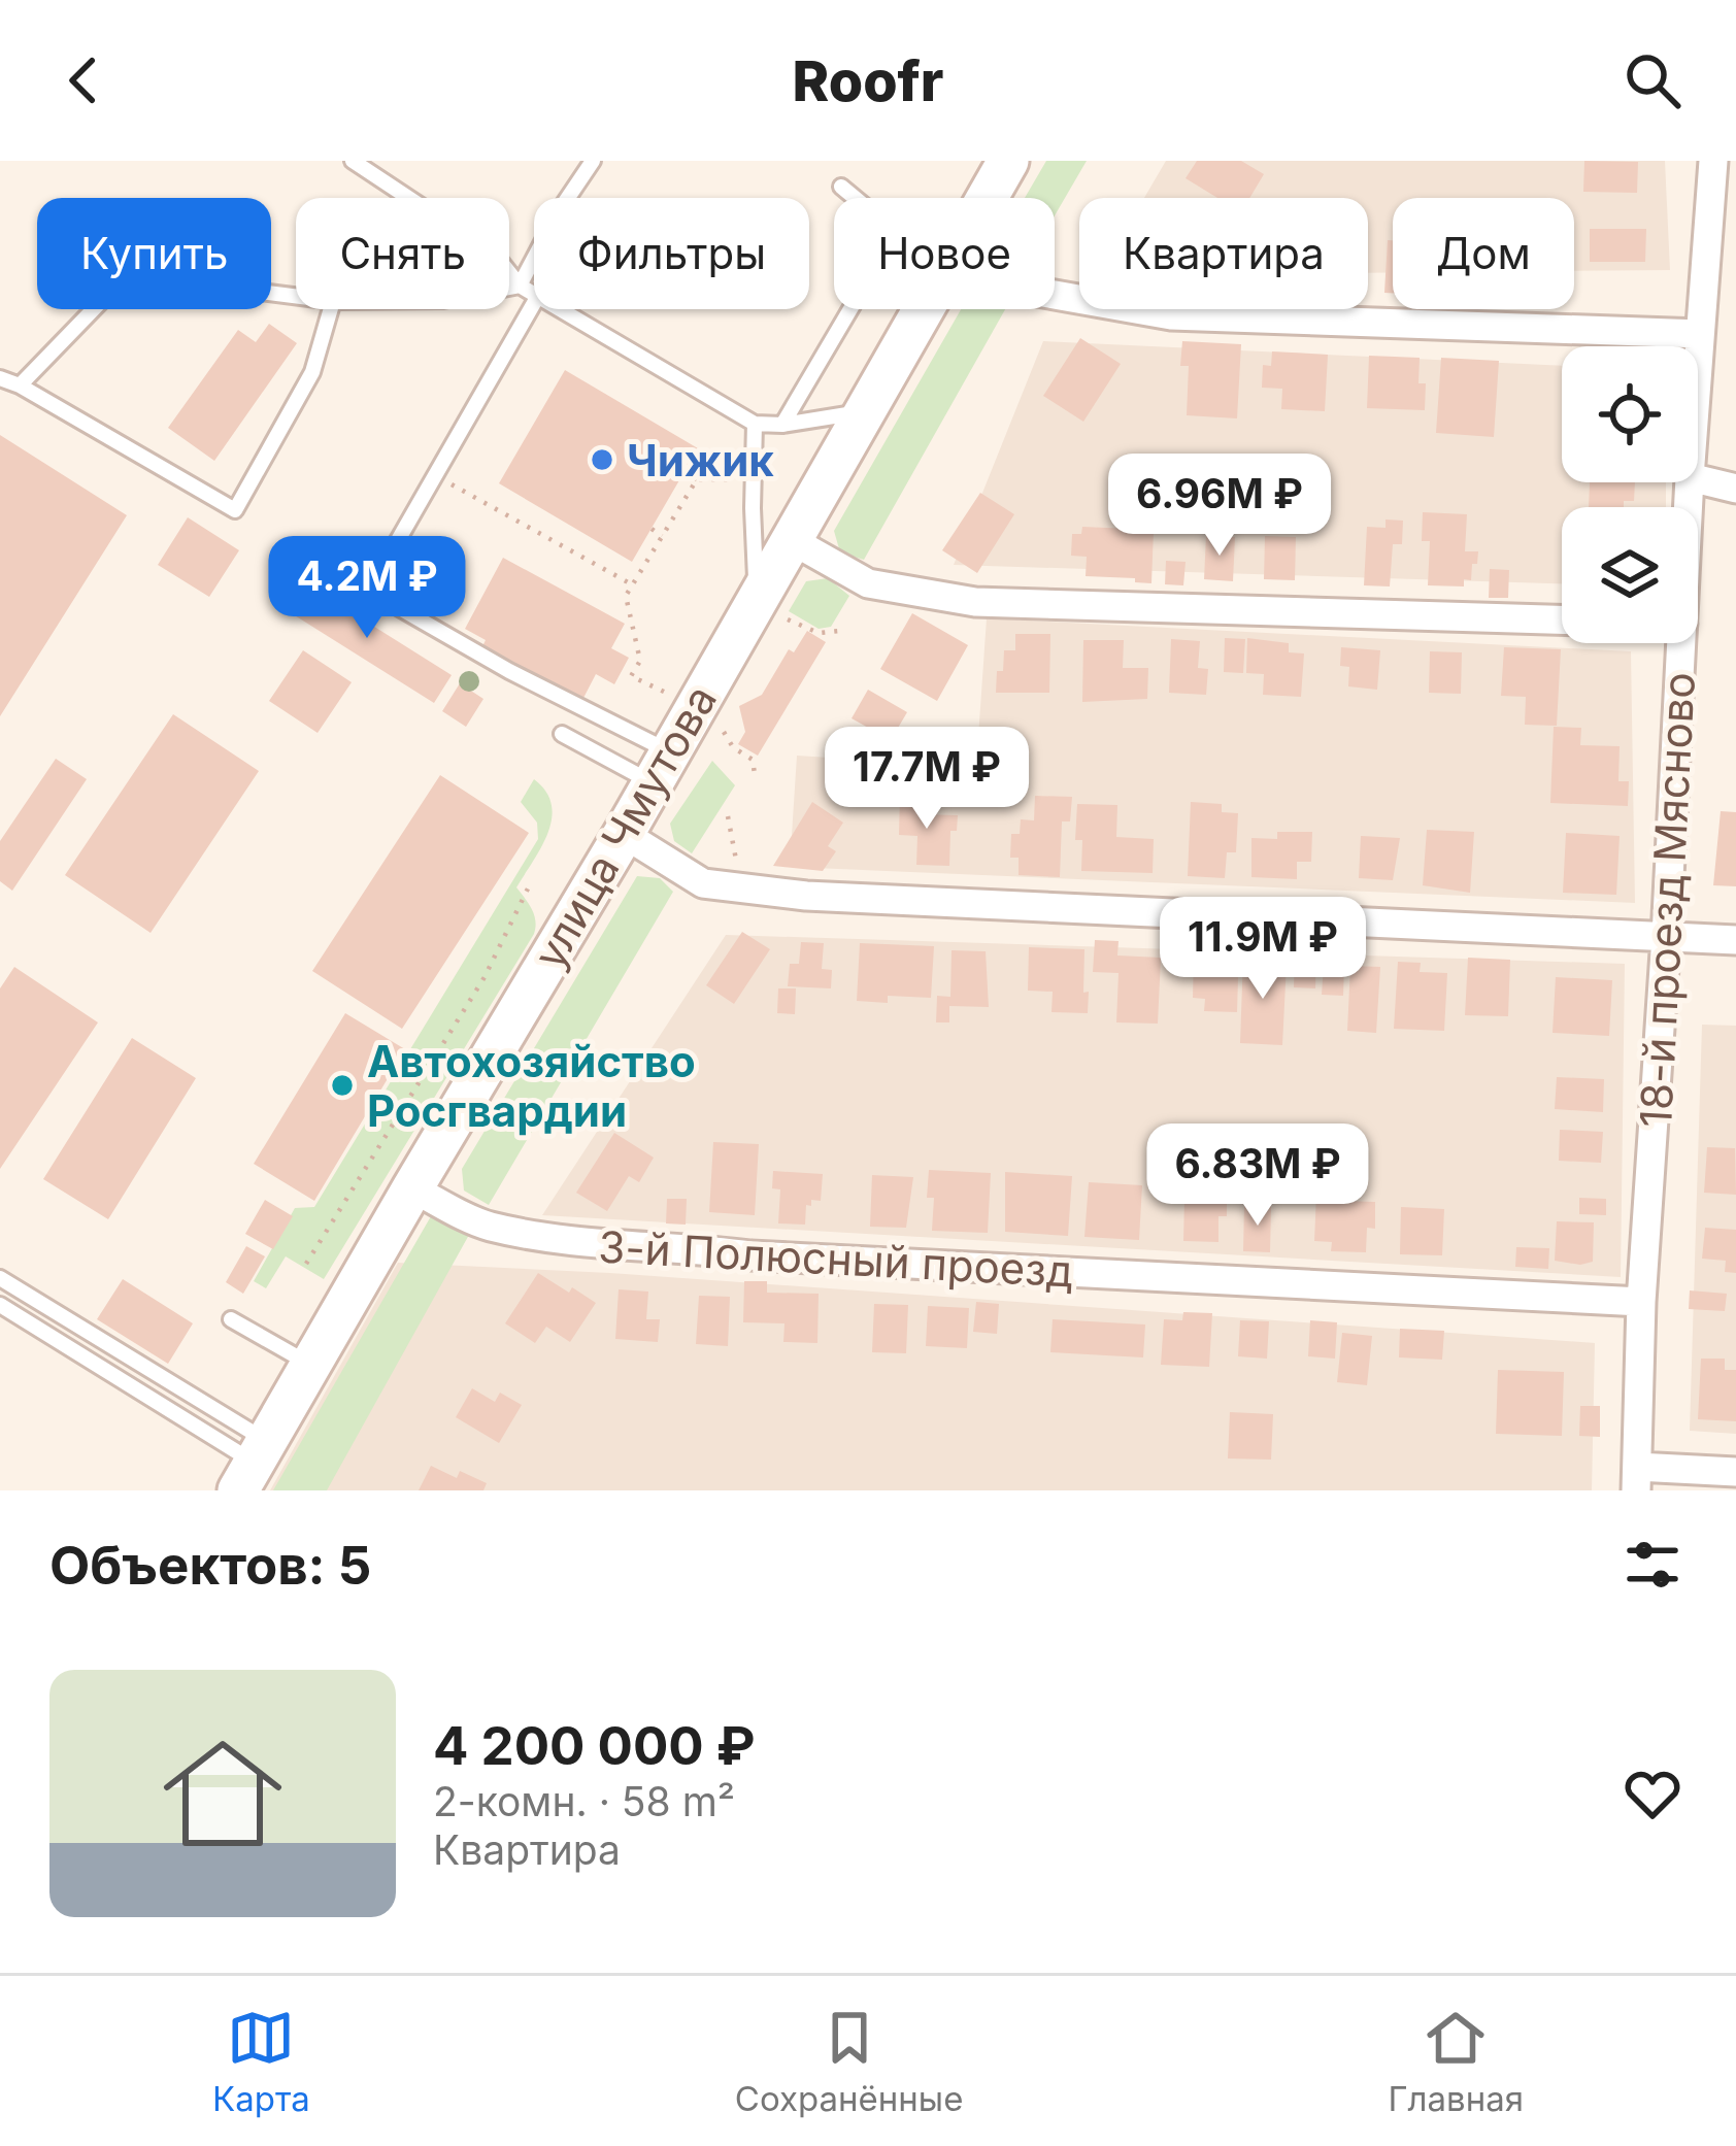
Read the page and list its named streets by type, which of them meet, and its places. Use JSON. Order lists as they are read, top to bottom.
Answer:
{
  "streets": {
    "main road": ["улица Чмутова"],
    "street": ["18-й проезд Мясново", "3-й Полюсный проезд"]
  },
  "crossings": [
    ["улица Чмутова", "3-й Полюсный проезд"],
    ["18-й проезд Мясново", "3-й Полюсный проезд"]
  ],
  "places": ["Чижик", "Автохозяйство Росгвардии"],
  "page": {
    "header": "Roofr",
    "chip": [
      "Купить",
      "Снять",
      "Фильтры",
      "Новое",
      "Квартира",
      "Дом"
    ],
    "price": [
      "6.96M ₽",
      "4.2M ₽",
      "17.7M ₽",
      "11.9M ₽",
      "6.83M ₽"
    ],
    "heading": "Объектов: 5",
    "list": [
      {
        "name": "4 200 000 ₽",
        "note": "2-комн. · 58 m² · Квартира"
      }
    ],
    "tabs": ["Карта", "Сохранённые", "Главная"]
  }
}
